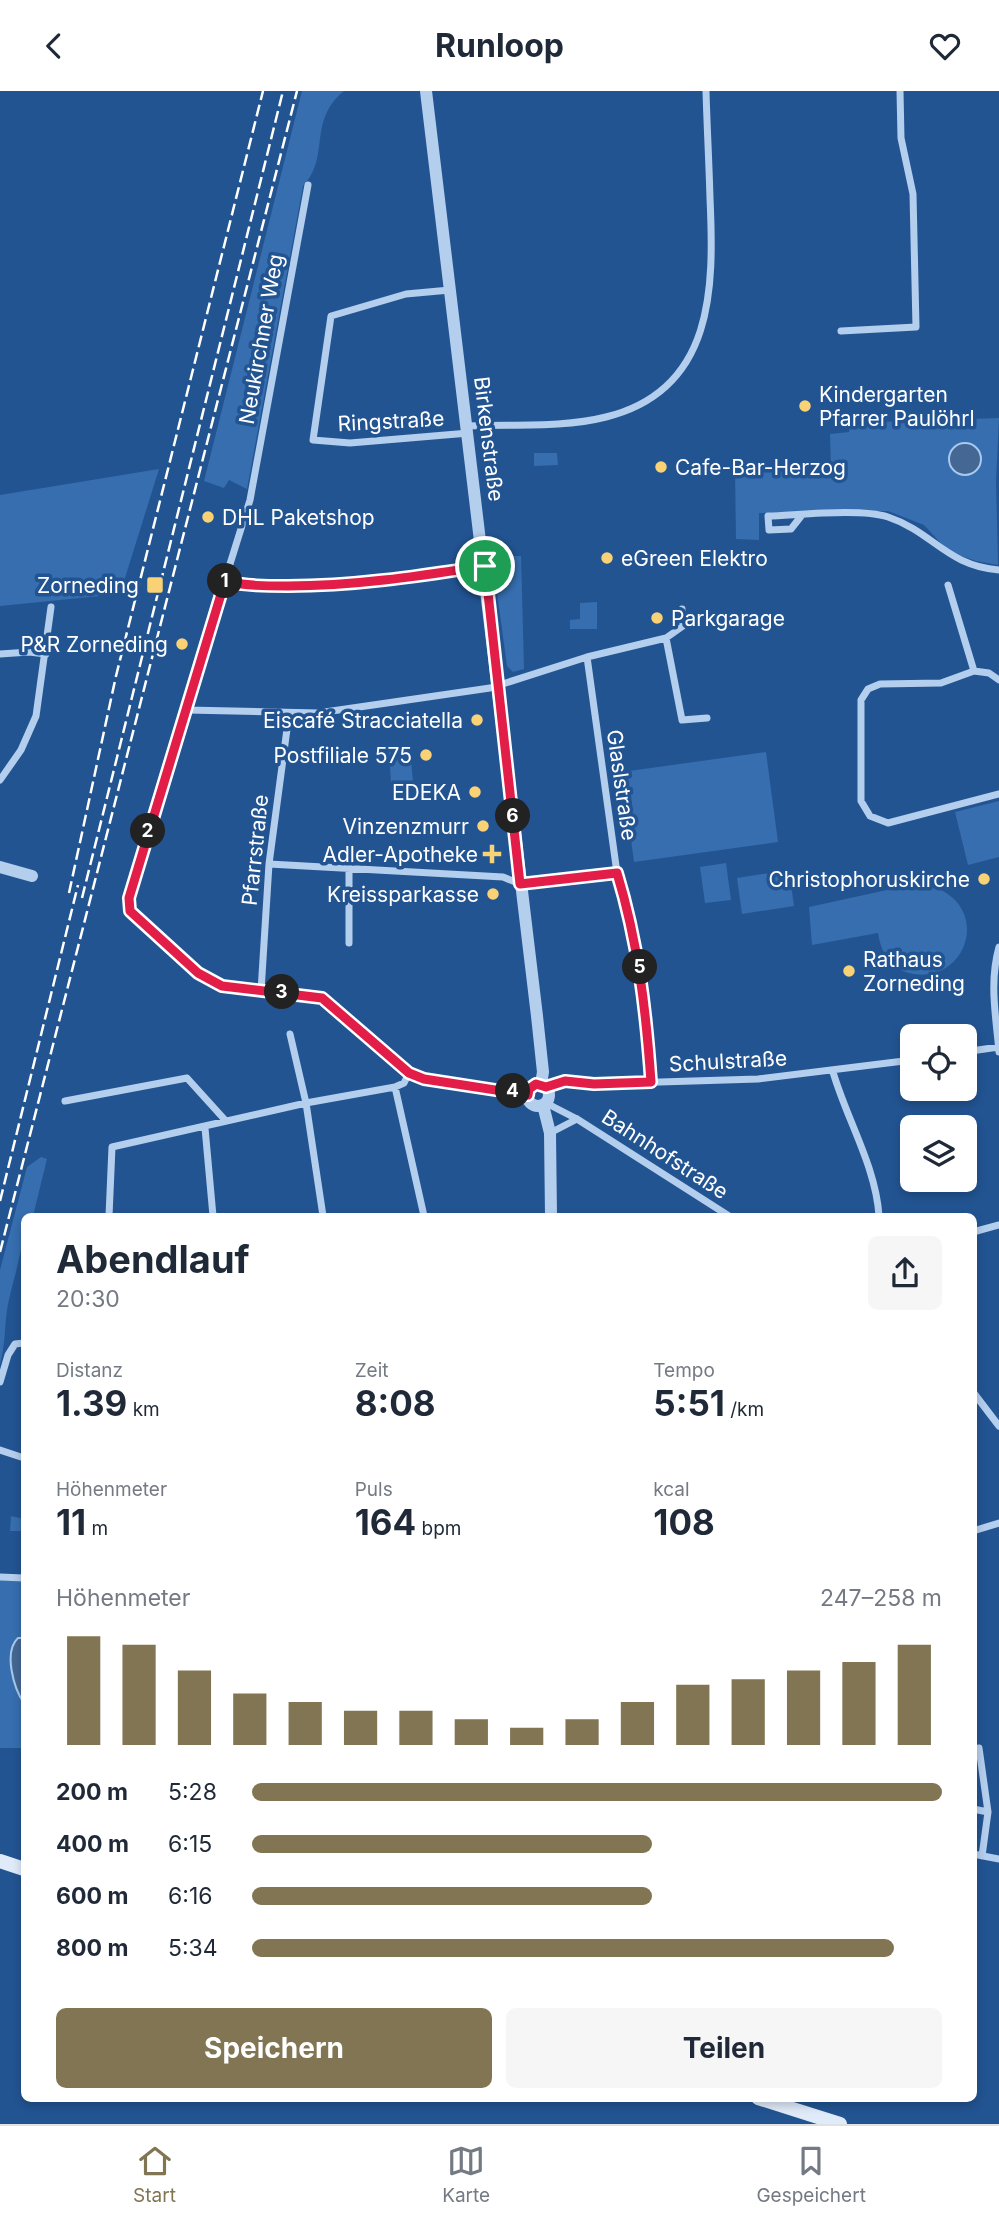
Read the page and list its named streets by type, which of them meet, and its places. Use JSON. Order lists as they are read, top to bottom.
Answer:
{
  "streets": {
    "street": [
      "Neukirchner Weg",
      "Ringstraße",
      "Birkenstraße",
      "Glaslstraße",
      "Pfarrstraße",
      "Schulstraße",
      "Bahnhofstraße"
    ]
  },
  "crossings": [
    ["Ringstraße", "Birkenstraße"],
    ["Birkenstraße", "Schulstraße"],
    ["Birkenstraße", "Bahnhofstraße"],
    ["Glaslstraße", "Schulstraße"],
    ["Schulstraße", "Bahnhofstraße"]
  ],
  "places": {
    "other": [
      "Kindergarten Pfarrer Paulöhrl",
      "Cafe-Bar-Herzog",
      "DHL Paketshop",
      "eGreen Elektro",
      "Parkgarage",
      "P&R Zorneding",
      "Eiscafé Stracciatella",
      "Postfiliale 575",
      "EDEKA",
      "Vinzenzmurr",
      "Christophoruskirche",
      "Kreissparkasse",
      "Rathaus Zorneding"
    ],
    "transit": ["Zorneding"],
    "health": ["Adler-Apotheke"]
  },
  "page": {
    "header": "Runloop",
    "pins": [
      "1",
      "6",
      "2",
      "5",
      "3",
      "4"
    ],
    "heading": ["Abendlauf", "20:30"],
    "stats": [
      ["Distanz", "1.39 km"],
      ["Zeit", "8:08"],
      ["Tempo", "5:51 /km"],
      ["Höhenmeter", "11 m"],
      ["Puls", "164 bpm"],
      ["kcal", "108"]
    ],
    "chart": ["Höhenmeter", "247–258 m"],
    "list": [
      {
        "name": "200 m",
        "note": "5:28"
      },
      {
        "name": "400 m",
        "note": "6:15"
      },
      {
        "name": "600 m",
        "note": "6:16"
      },
      {
        "name": "800 m",
        "note": "5:34"
      }
    ],
    "buttons": ["Speichern", "Teilen"],
    "tabs": ["Start", "Karte", "Gespeichert"]
  }
}
